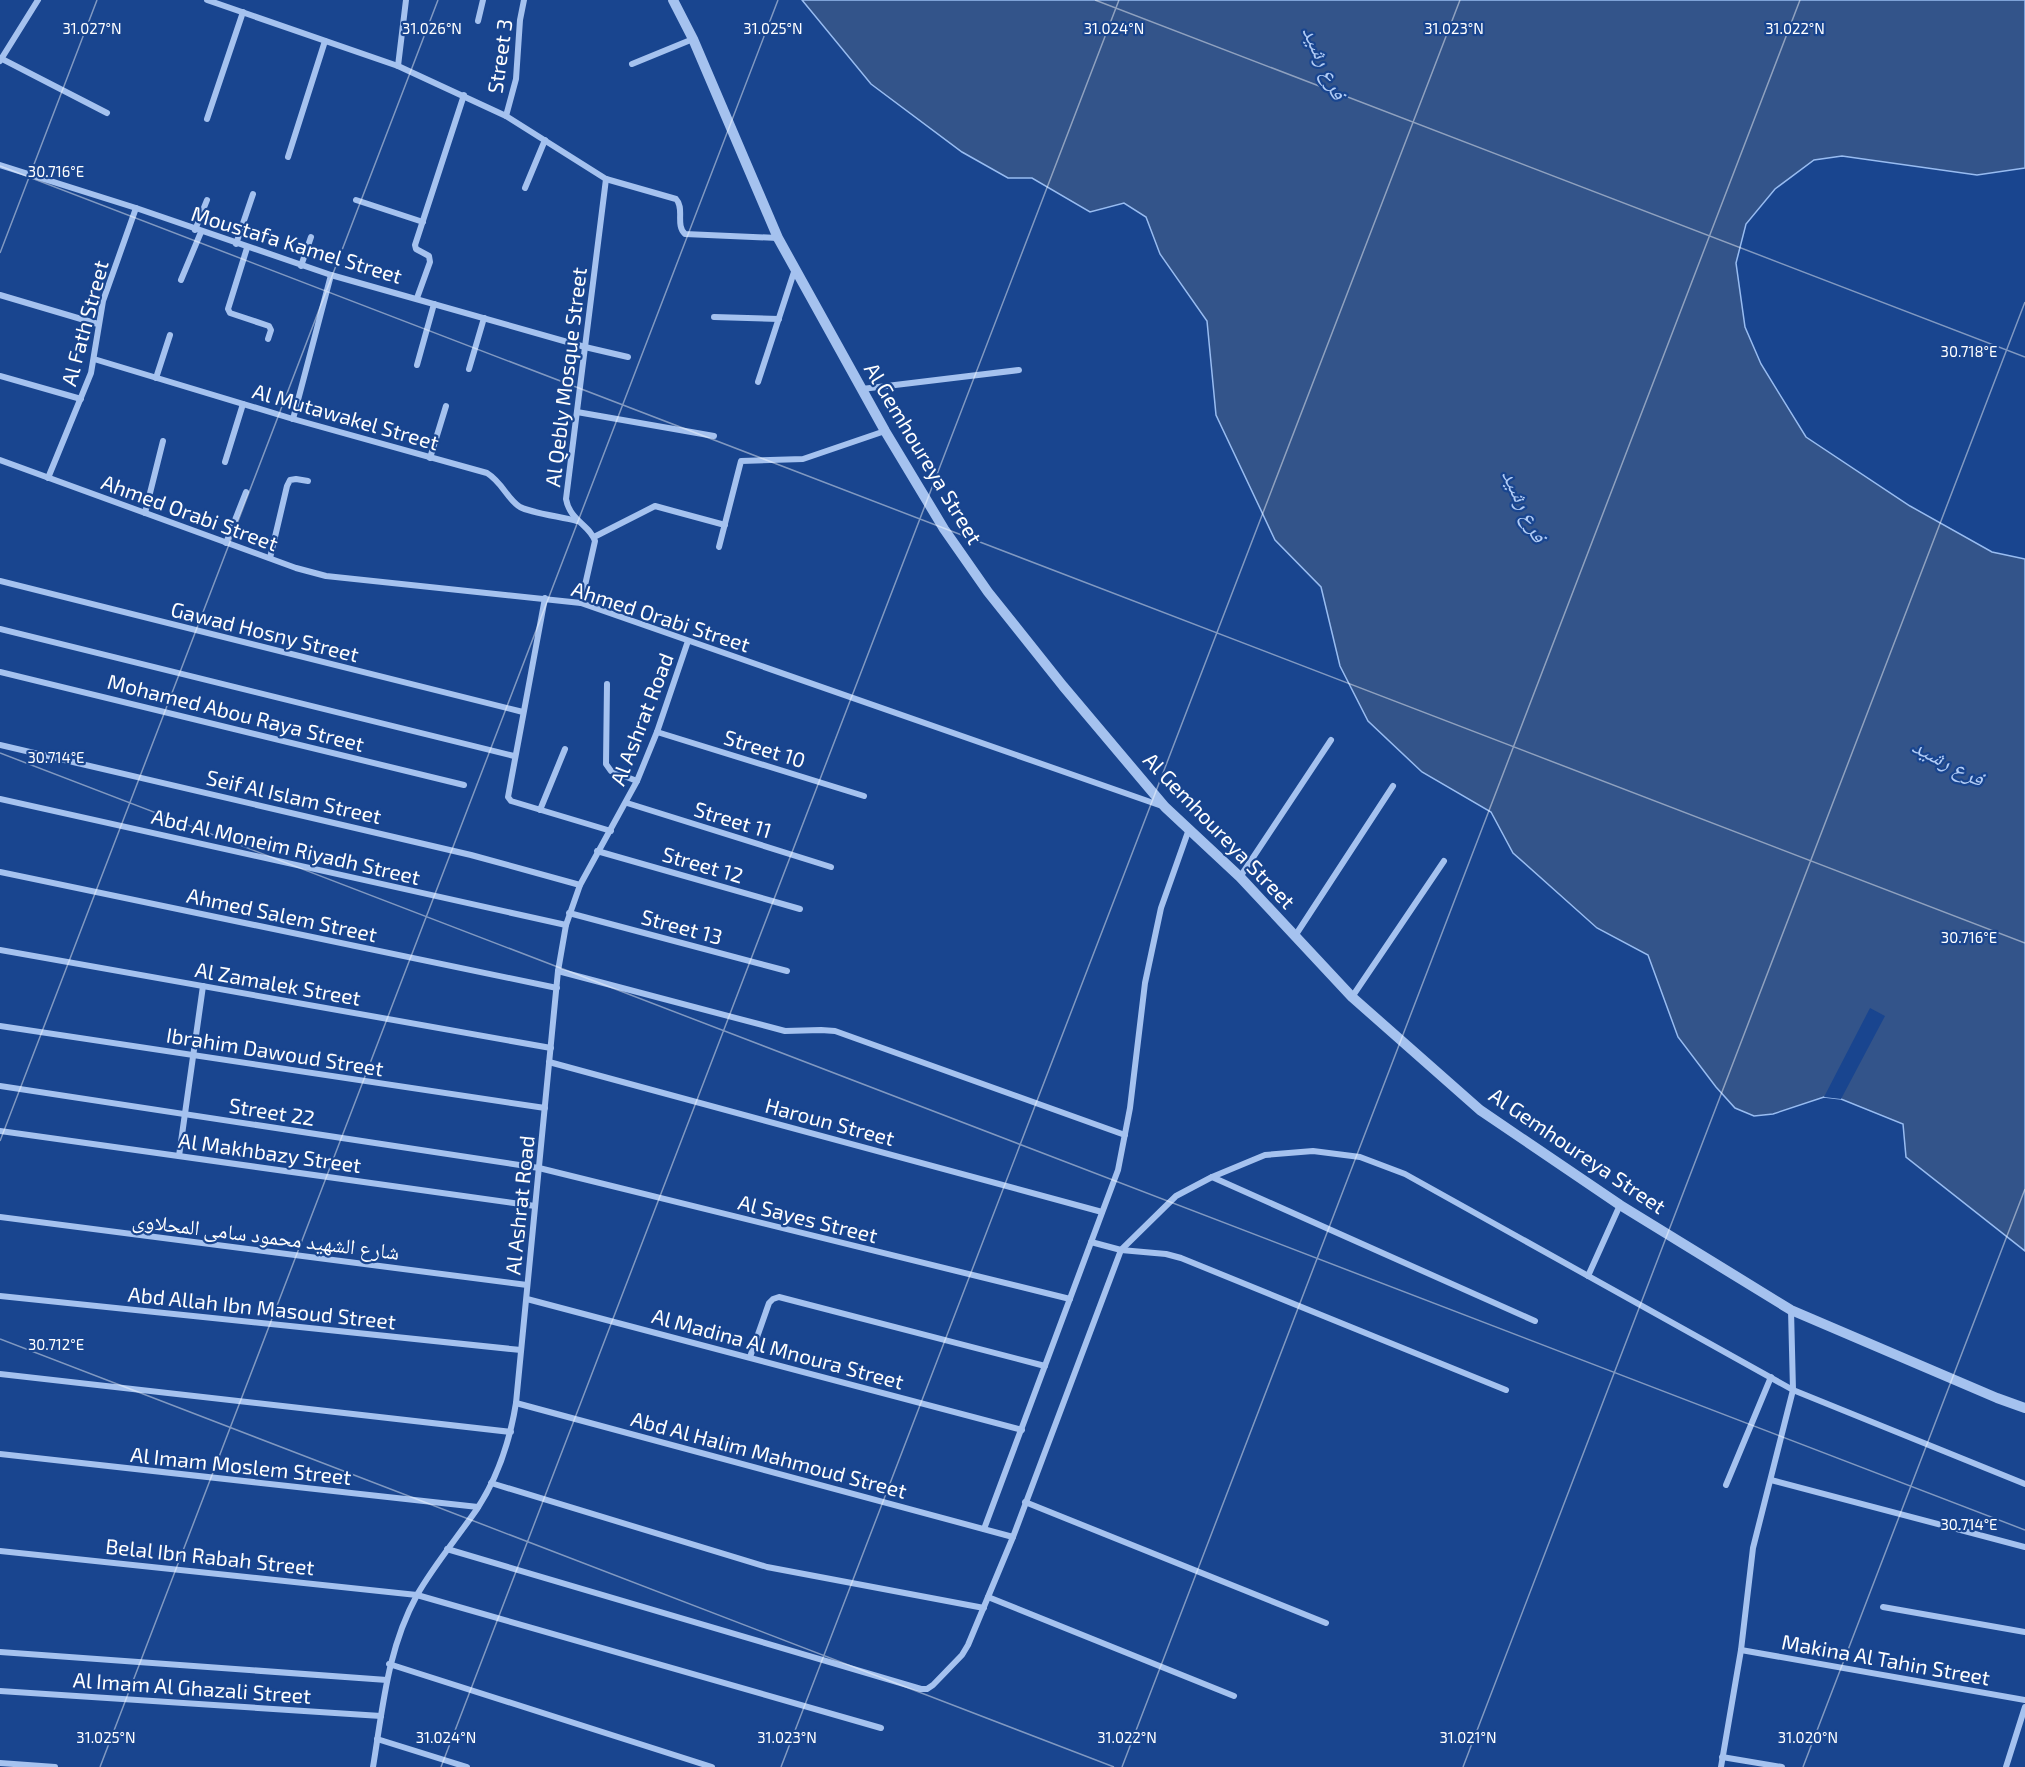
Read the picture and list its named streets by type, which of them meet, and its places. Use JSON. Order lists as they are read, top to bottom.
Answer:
{
  "streets": {
    "street": [
      "Street 3",
      "Moustafa Kamel Street",
      "Al Fath Street",
      "Al Qebly Mosque Street",
      "Al Mutawakel Street",
      "Al Gemhoureya Street",
      "Ahmed Orabi Street",
      "Gawad Hosny Street",
      "Mohamed Abou Raya Street",
      "Al Ashrat Road",
      "Street 10",
      "Seif Al Islam Street",
      "Street 11",
      "Abd Al Moneim Riyadh Street",
      "Street 12",
      "Ahmed Salem Street",
      "Street 13",
      "Al Zamalek Street",
      "Ibrahim Dawoud Street",
      "Street 22",
      "Haroun Street",
      "Al Makhbazy Street",
      "Al Sayes Street",
      "شارع الشهيد محمود سامى المحلاوى",
      "Abd Allah Ibn Masoud Street",
      "Al Madina Al Mnoura Street",
      "Abd Al Halim Mahmoud Street",
      "Al Imam Moslem Street",
      "Belal Ibn Rabah Street",
      "Makina Al Tahin Street",
      "Al Imam Al Ghazali Street"
    ]
  },
  "crossings": [
    ["Moustafa Kamel Street", "Al Fath Street"],
    ["Moustafa Kamel Street", "Al Qebly Mosque Street"],
    ["Al Fath Street", "Al Mutawakel Street"],
    ["Al Fath Street", "Ahmed Orabi Street"],
    ["Al Qebly Mosque Street", "Al Mutawakel Street"],
    ["Al Gemhoureya Street", "Ahmed Orabi Street"],
    ["Ahmed Orabi Street", "Al Ashrat Road"],
    ["Al Ashrat Road", "Street 10"],
    ["Al Ashrat Road", "Seif Al Islam Street"],
    ["Al Ashrat Road", "Street 11"],
    ["Al Ashrat Road", "Abd Al Moneim Riyadh Street"],
    ["Al Ashrat Road", "Street 12"],
    ["Al Ashrat Road", "Ahmed Salem Street"],
    ["Al Ashrat Road", "Street 13"],
    ["Al Ashrat Road", "Al Zamalek Street"],
    ["Al Ashrat Road", "Ibrahim Dawoud Street"],
    ["Al Ashrat Road", "Street 22"],
    ["Al Ashrat Road", "Haroun Street"],
    ["Al Ashrat Road", "Al Makhbazy Street"],
    ["Al Ashrat Road", "Al Sayes Street"],
    ["Al Ashrat Road", "شارع الشهيد محمود سامى المحلاوى"],
    ["Al Ashrat Road", "Abd Allah Ibn Masoud Street"],
    ["Al Ashrat Road", "Al Madina Al Mnoura Street"],
    ["Al Ashrat Road", "Abd Al Halim Mahmoud Street"],
    ["Al Ashrat Road", "Al Imam Moslem Street"],
    ["Al Ashrat Road", "Belal Ibn Rabah Street"],
    ["Al Ashrat Road", "Al Imam Al Ghazali Street"],
    ["Street 22", "Al Sayes Street"]
  ],
  "water": ["فرع رشيد"],
  "coordinates": [
    "31.025°N",
    "31.023°N",
    "31.022°N",
    "31.027°N",
    "31.026°N",
    "31.024°N",
    "30.716°E",
    "30.718°E",
    "30.714°E",
    "30.712°E",
    "31.021°N",
    "31.020°N"
  ]
}
